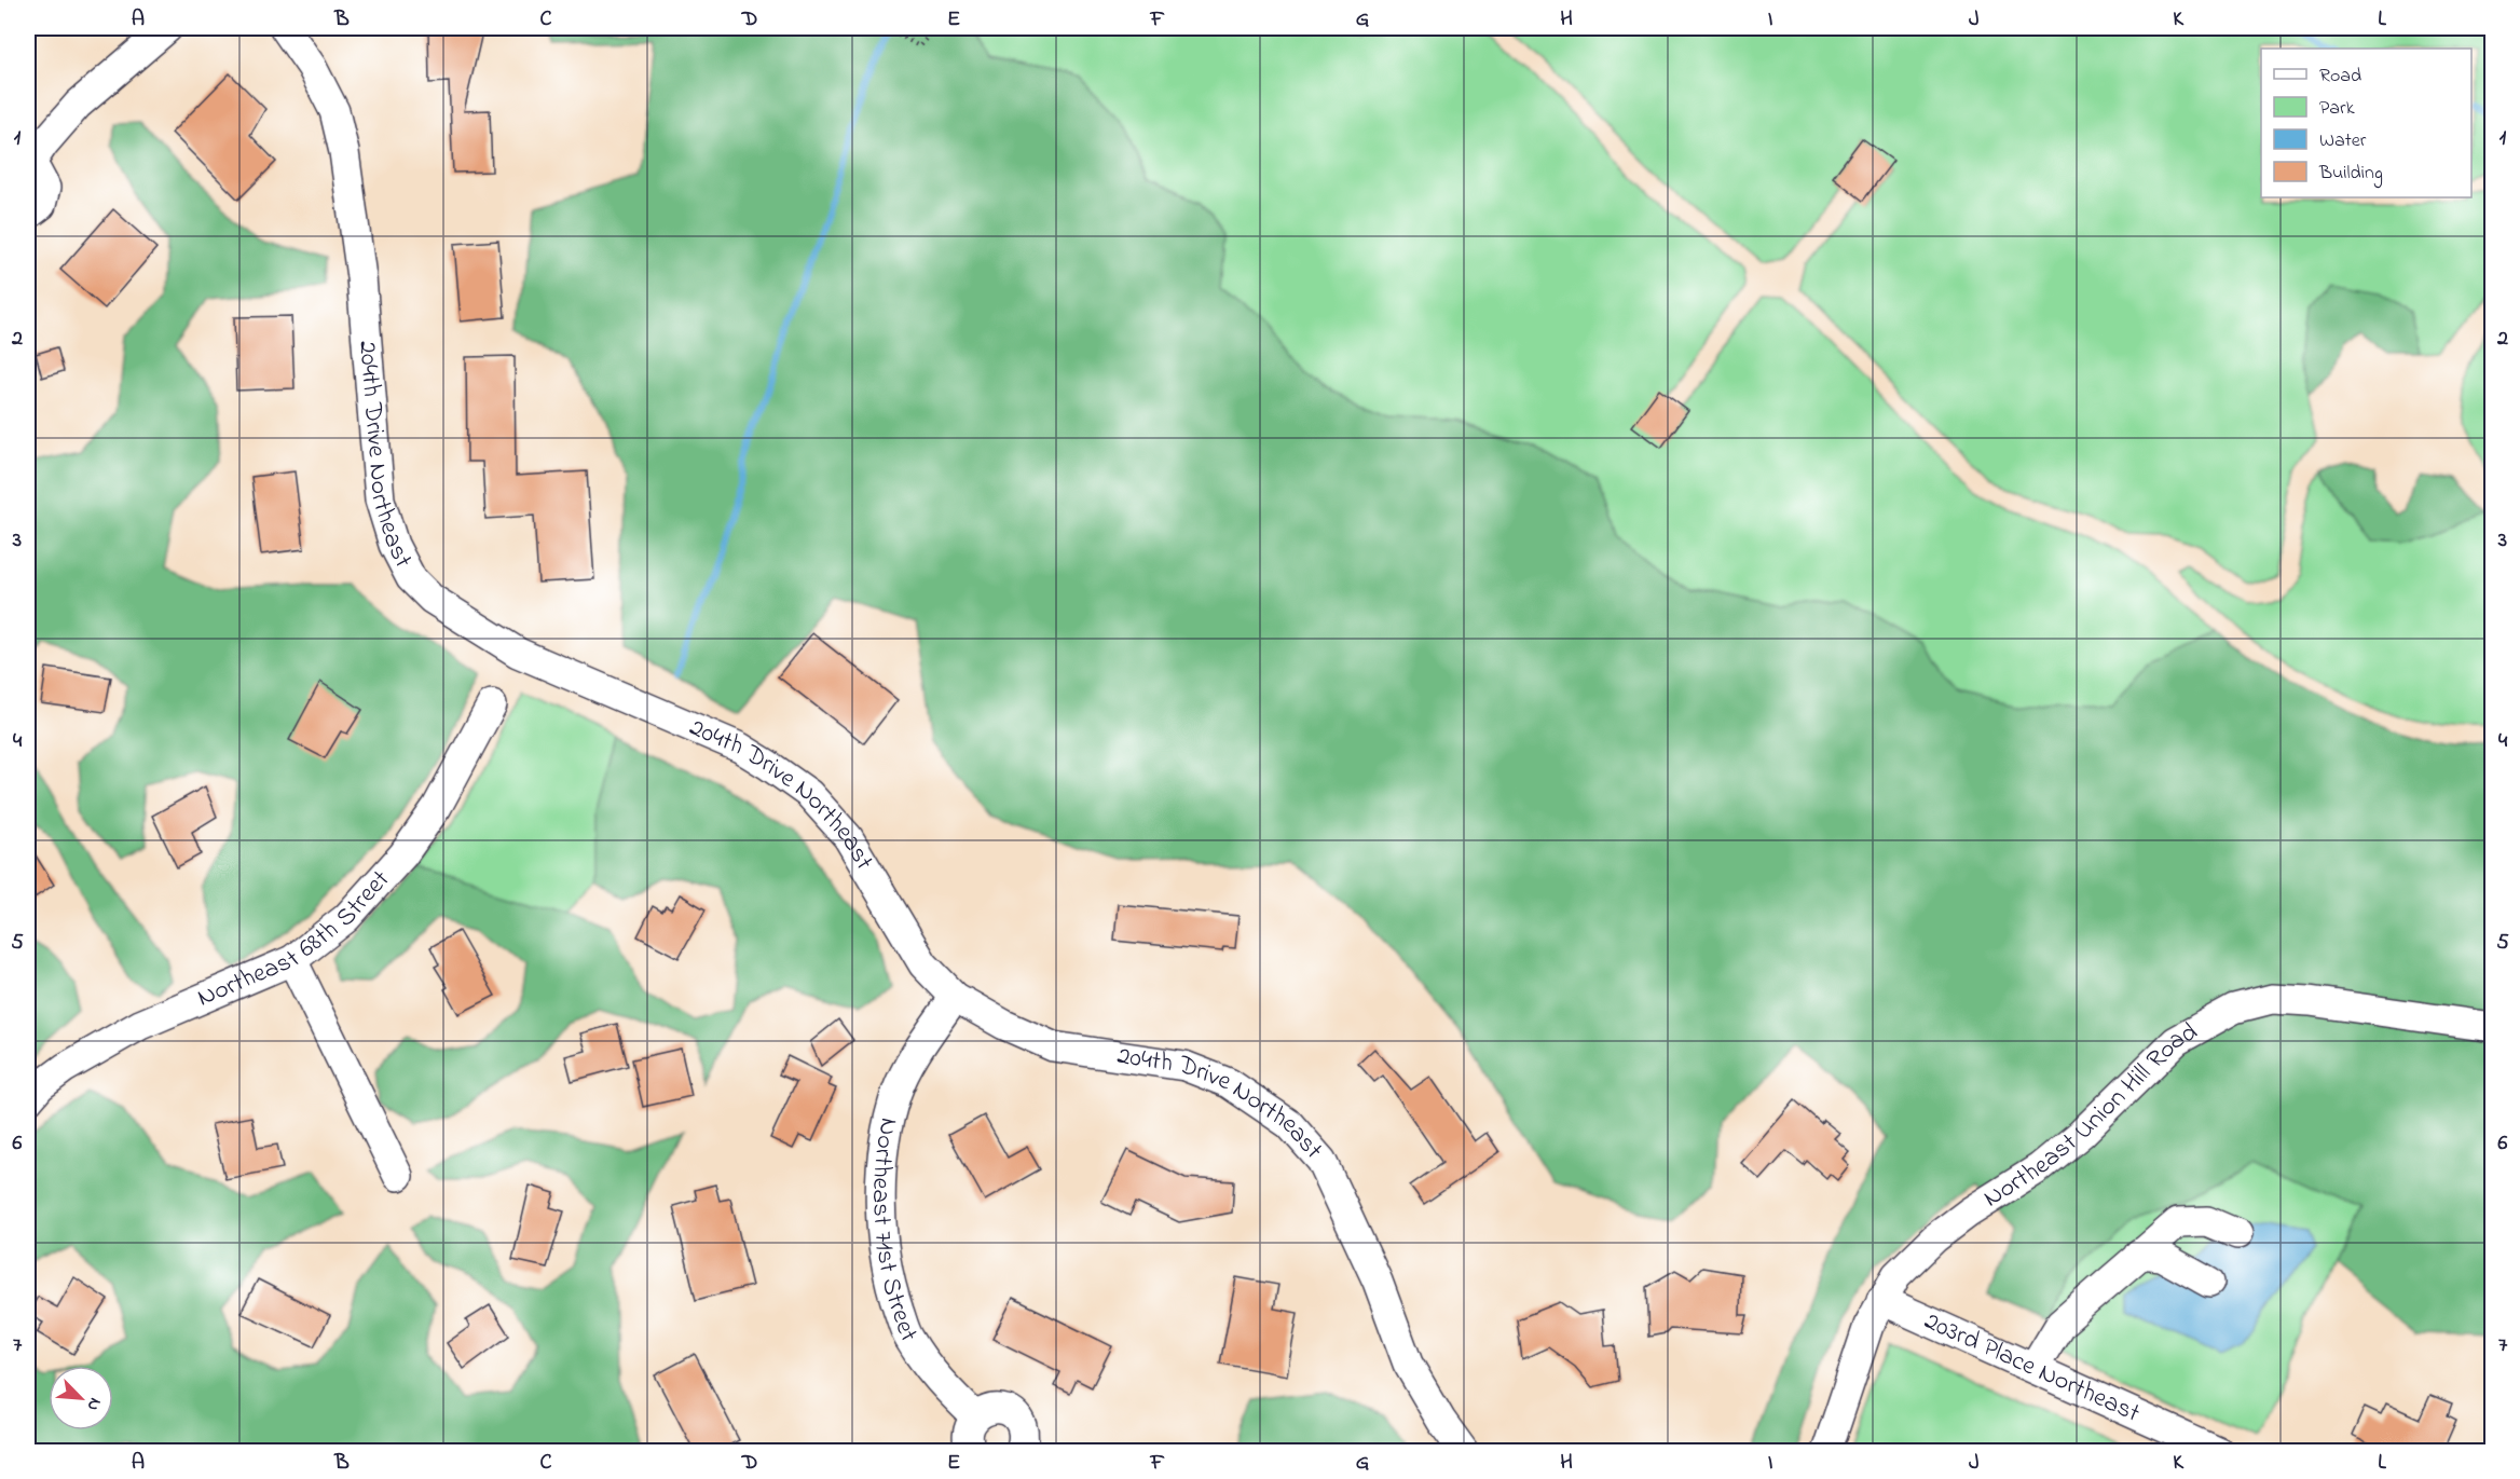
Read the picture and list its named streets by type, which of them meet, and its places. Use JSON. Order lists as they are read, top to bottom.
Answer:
{
  "streets": {
    "street": [
      "204th Drive Northeast",
      "Northeast 68th Street",
      "Northeast Union Hill Road",
      "Northeast 71st Street",
      "203rd Place Northeast"
    ]
  },
  "crossings": [
    ["204th Drive Northeast", "Northeast 71st Street"],
    ["Northeast Union Hill Road", "203rd Place Northeast"]
  ],
  "legend": [
    "Road",
    "Park",
    "Water",
    "Building"
  ],
  "north": "bottom right",
  "grid": {
    "columns": [
      "A",
      "B",
      "C",
      "D",
      "E",
      "F",
      "G",
      "H",
      "I",
      "J",
      "K",
      "L"
    ],
    "rows": [
      "1",
      "2",
      "3",
      "4",
      "5",
      "6",
      "7"
    ]
  }
}
